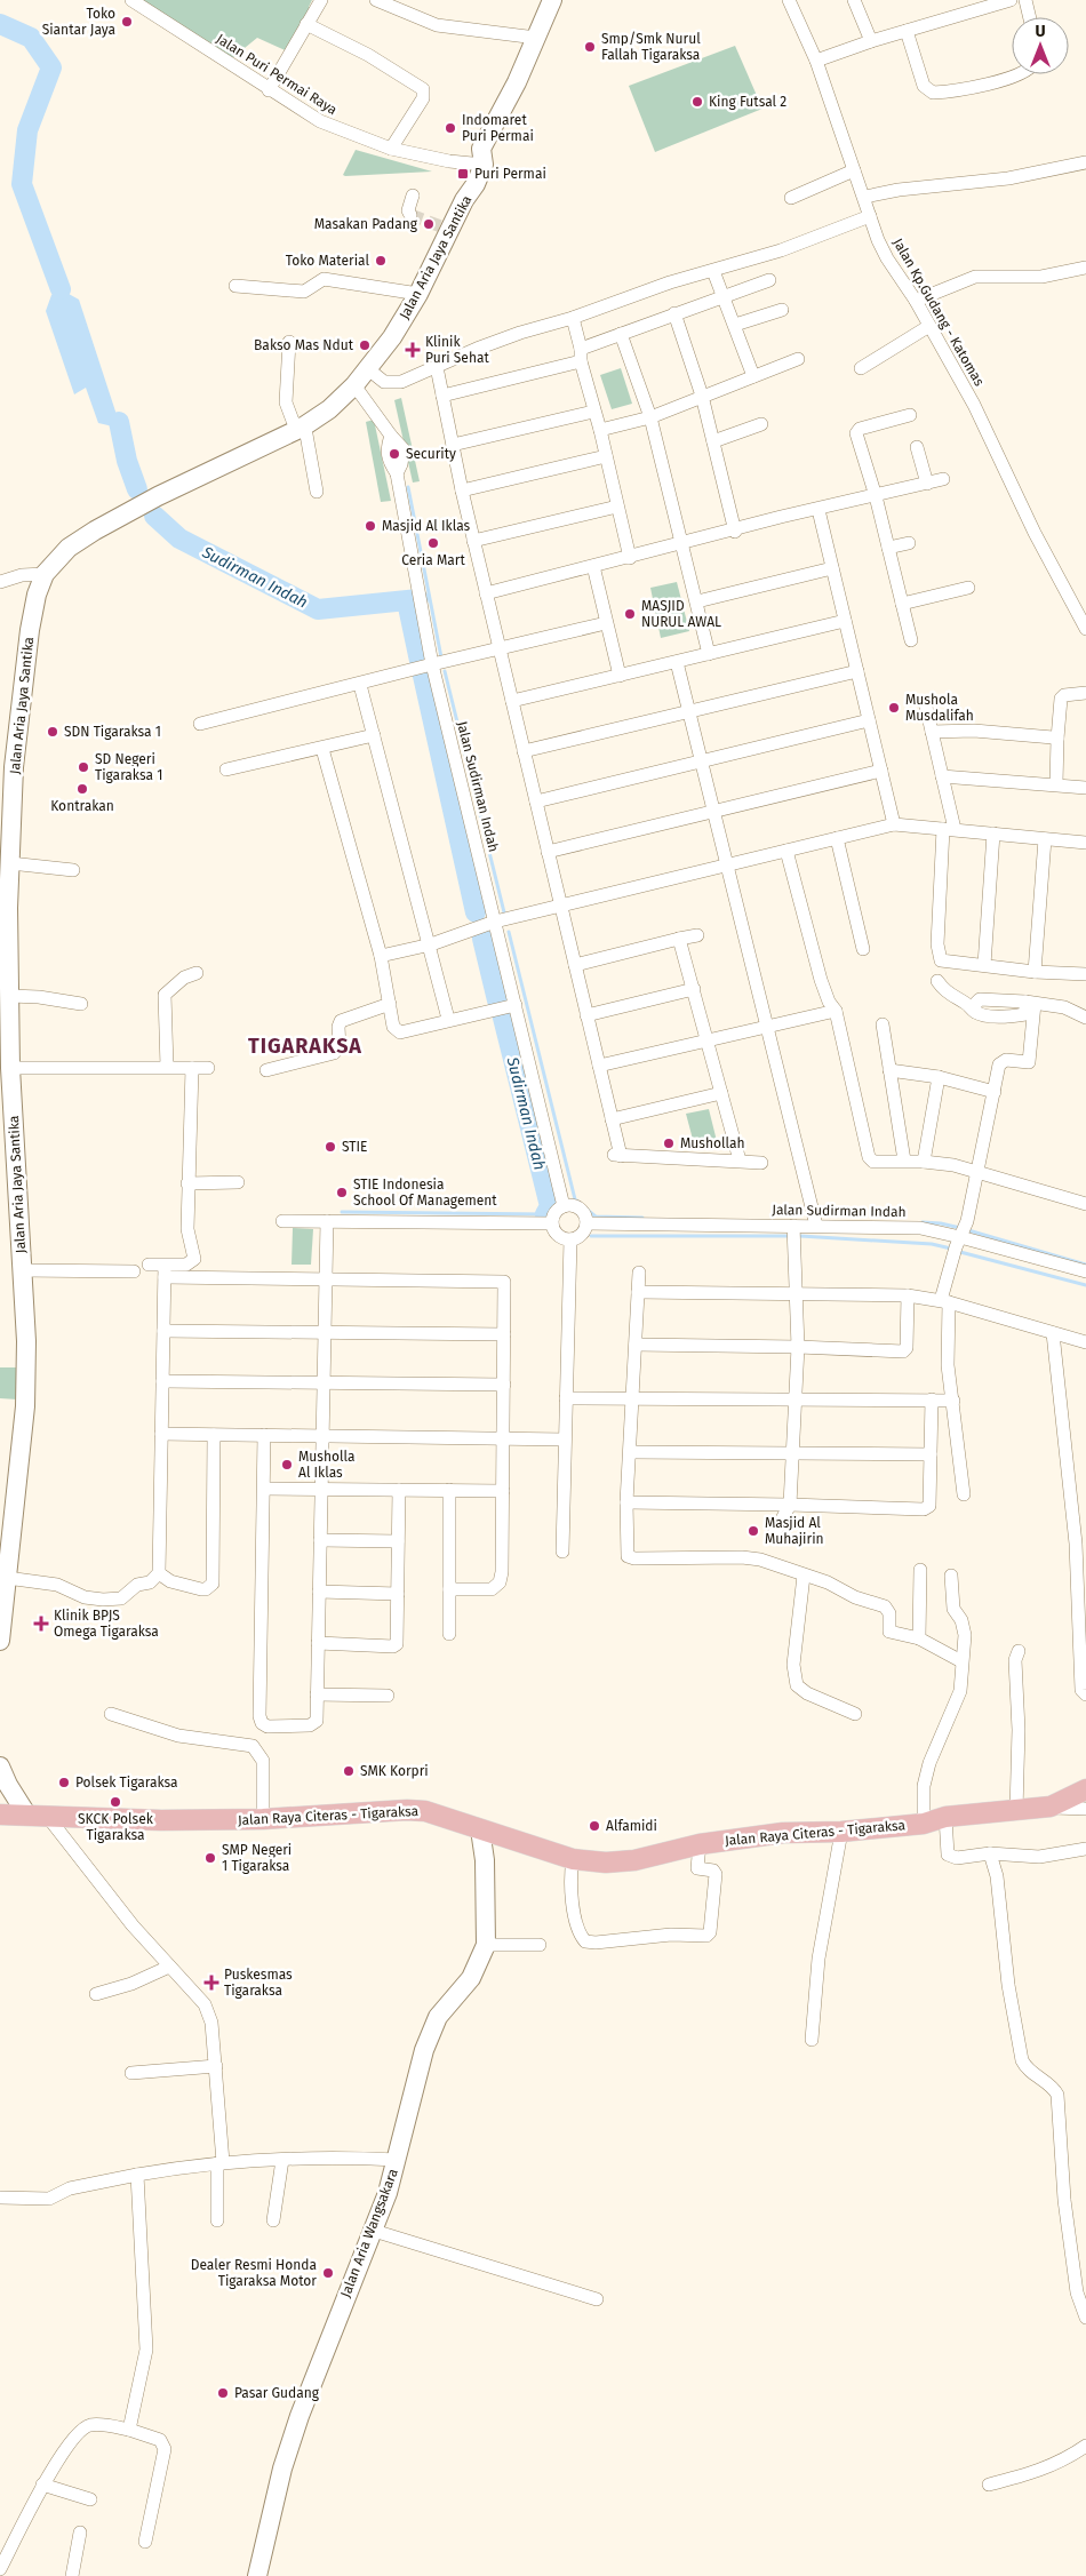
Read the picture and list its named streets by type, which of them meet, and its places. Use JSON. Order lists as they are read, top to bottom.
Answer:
{
  "streets": {
    "main road": ["Jalan Raya Citeras - Tigaraksa"],
    "street": [
      "Jalan Puri Permai Raya",
      "Jalan Aria Jaya Santika",
      "Jalan Kp.Gudang - Katomas",
      "Jalan Sudirman Indah",
      "Jalan Aria Wangsakara"
    ]
  },
  "crossings": [
    ["Jalan Puri Permai Raya", "Jalan Aria Jaya Santika"],
    ["Jalan Aria Jaya Santika", "Jalan Sudirman Indah"],
    ["Jalan Raya Citeras - Tigaraksa", "Jalan Aria Wangsakara"]
  ],
  "districts": ["TIGARAKSA"],
  "water": ["Sudirman Indah"],
  "places": {
    "other": [
      "Toko Siantar Jaya",
      "Smp/Smk Nurul Fallah Tigaraksa",
      "King Futsal 2",
      "Indomaret Puri Permai",
      "Masakan Padang",
      "Toko Material",
      "Bakso Mas Ndut",
      "Security",
      "Masjid Al Iklas",
      "Ceria Mart",
      "MASJID NURUL AWAL",
      "Mushola Musdalifah",
      "SDN Tigaraksa 1",
      "SD Negeri Tigaraksa 1",
      "Kontrakan",
      "Mushollah",
      "STIE",
      "STIE Indonesia School Of Management",
      "Musholla Al Iklas",
      "Masjid Al Muhajirin",
      "SMK Korpri",
      "Polsek Tigaraksa",
      "SKCK Polsek Tigaraksa",
      "Alfamidi",
      "SMP Negeri 1 Tigaraksa",
      "Dealer Resmi Honda Tigaraksa Motor",
      "Pasar Gudang"
    ],
    "transit": ["Puri Permai"],
    "health": ["Klinik Puri Sehat", "Klinik BPJS Omega Tigaraksa", "Puskesmas Tigaraksa"]
  },
  "north": "top"
}
